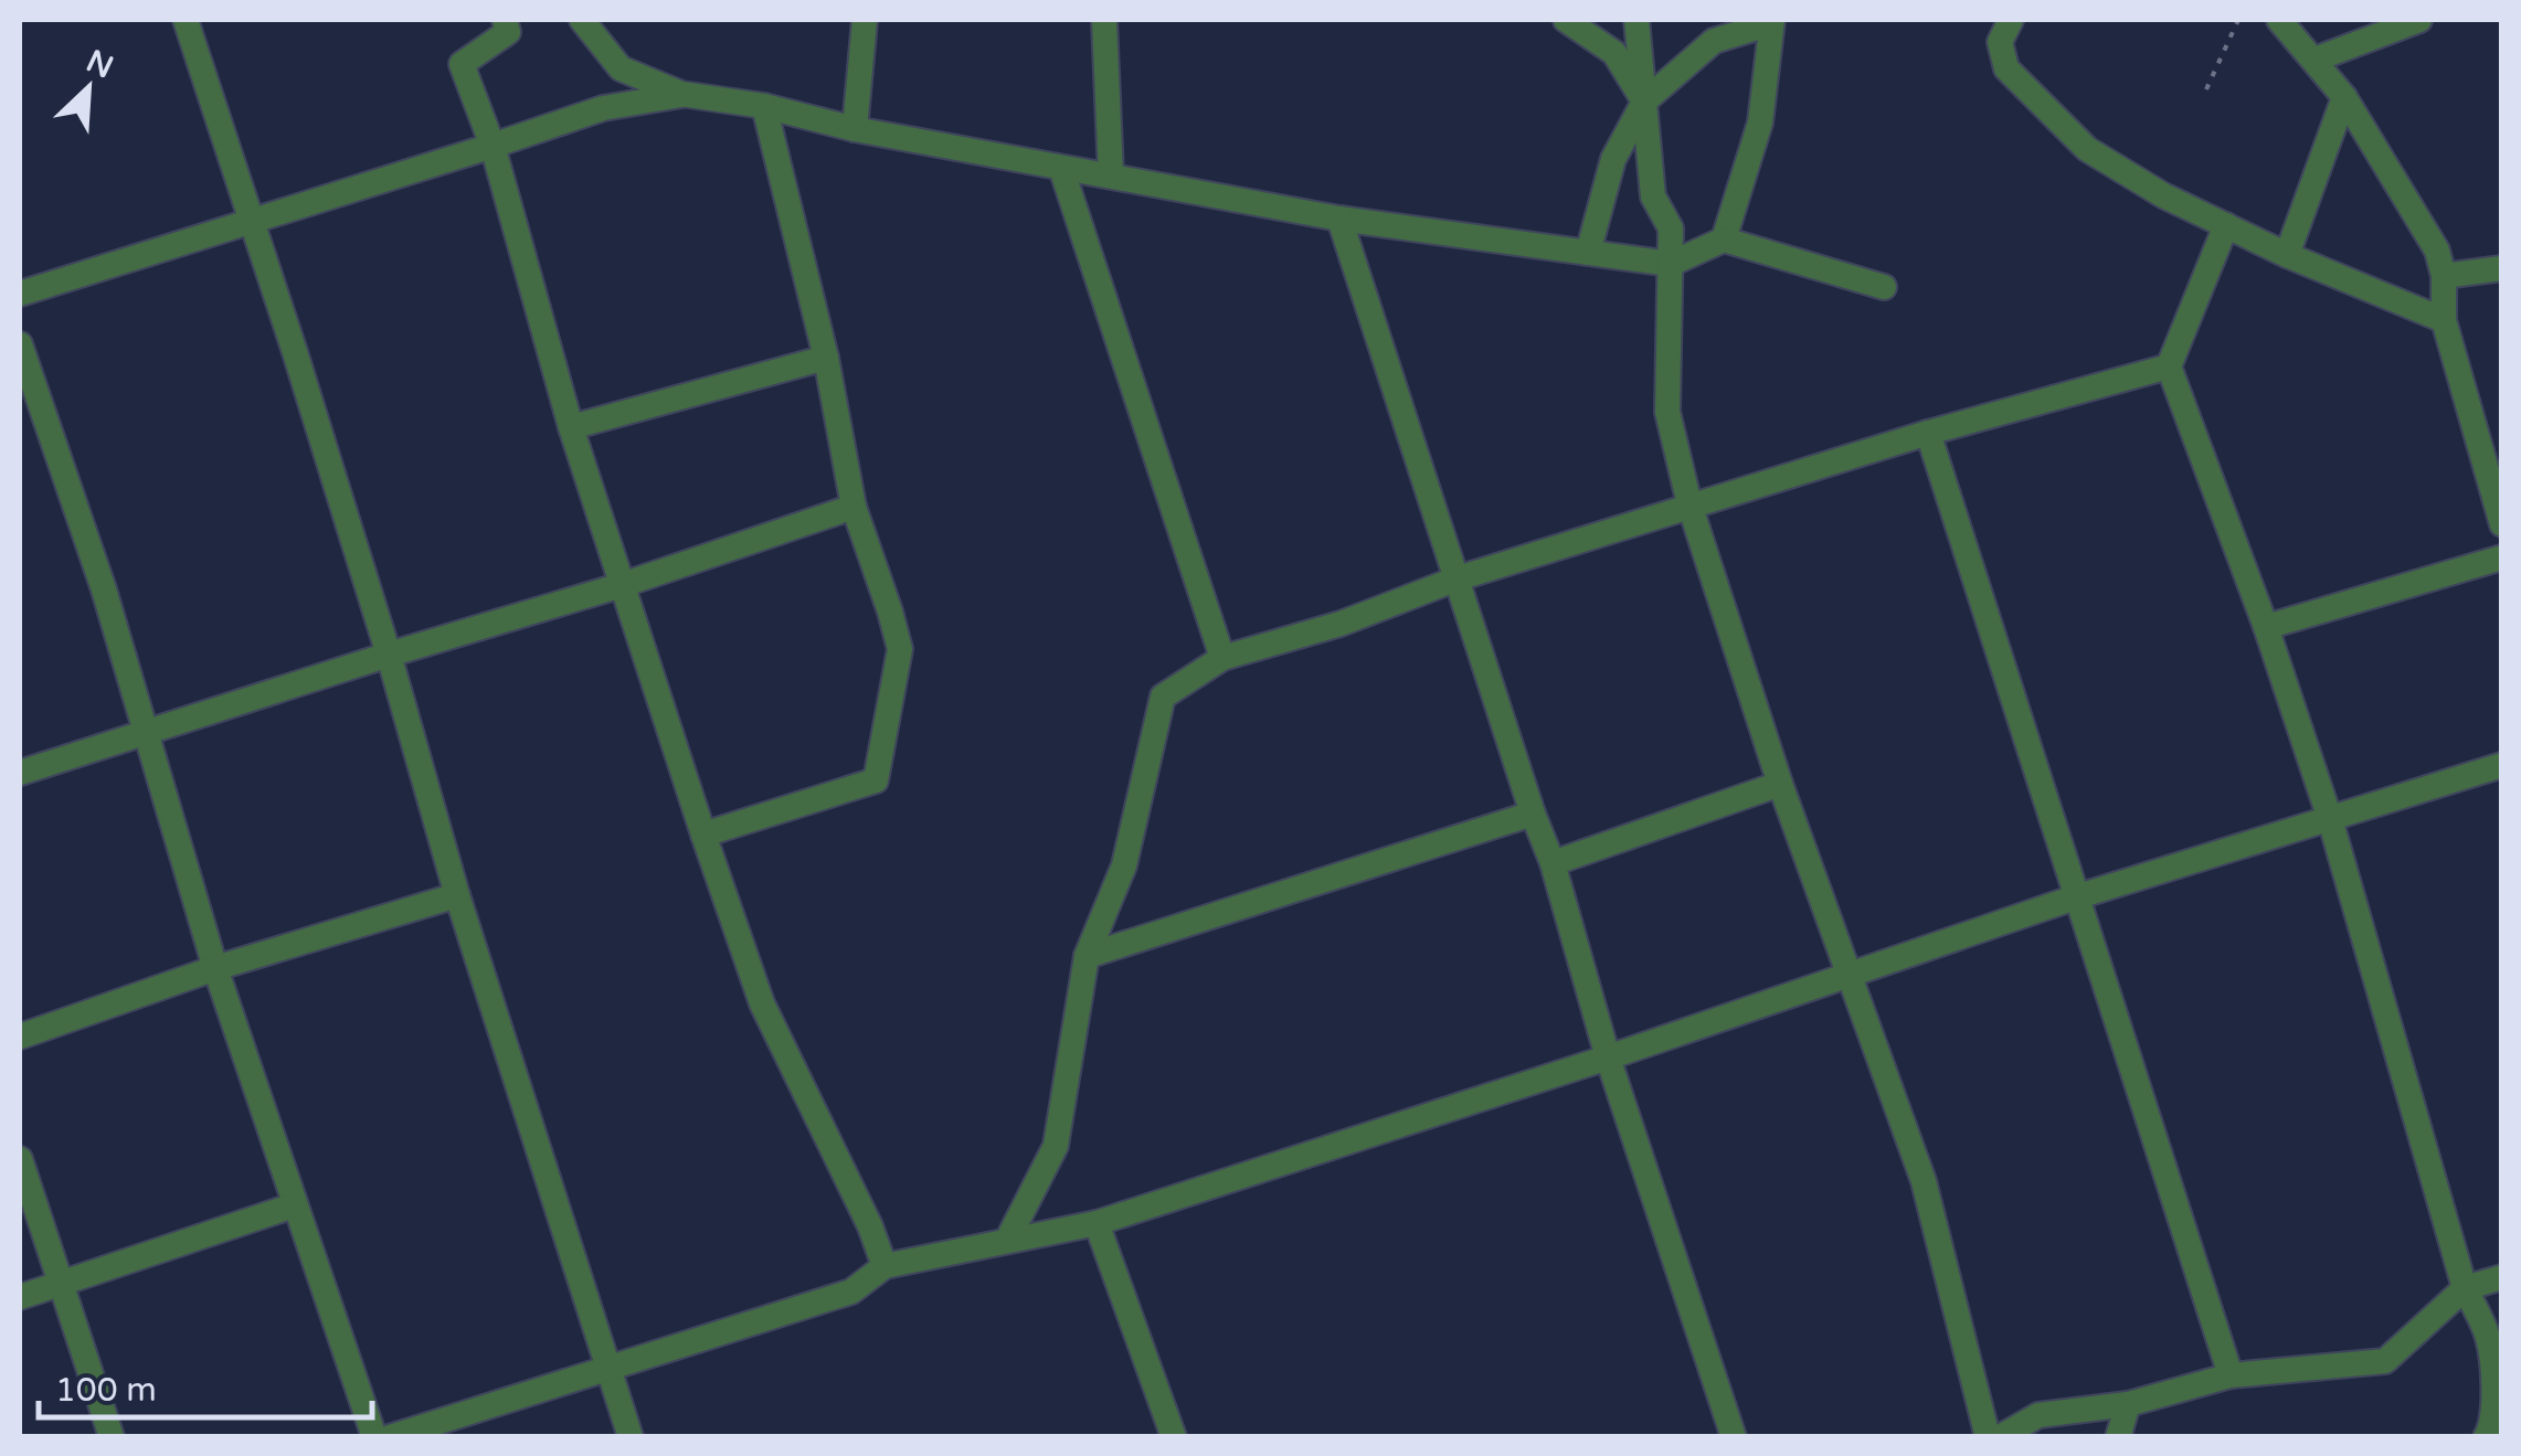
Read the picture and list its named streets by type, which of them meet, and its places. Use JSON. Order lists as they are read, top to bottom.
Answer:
{
  "scale_bar": "100 m",
  "north": "top right"
}
